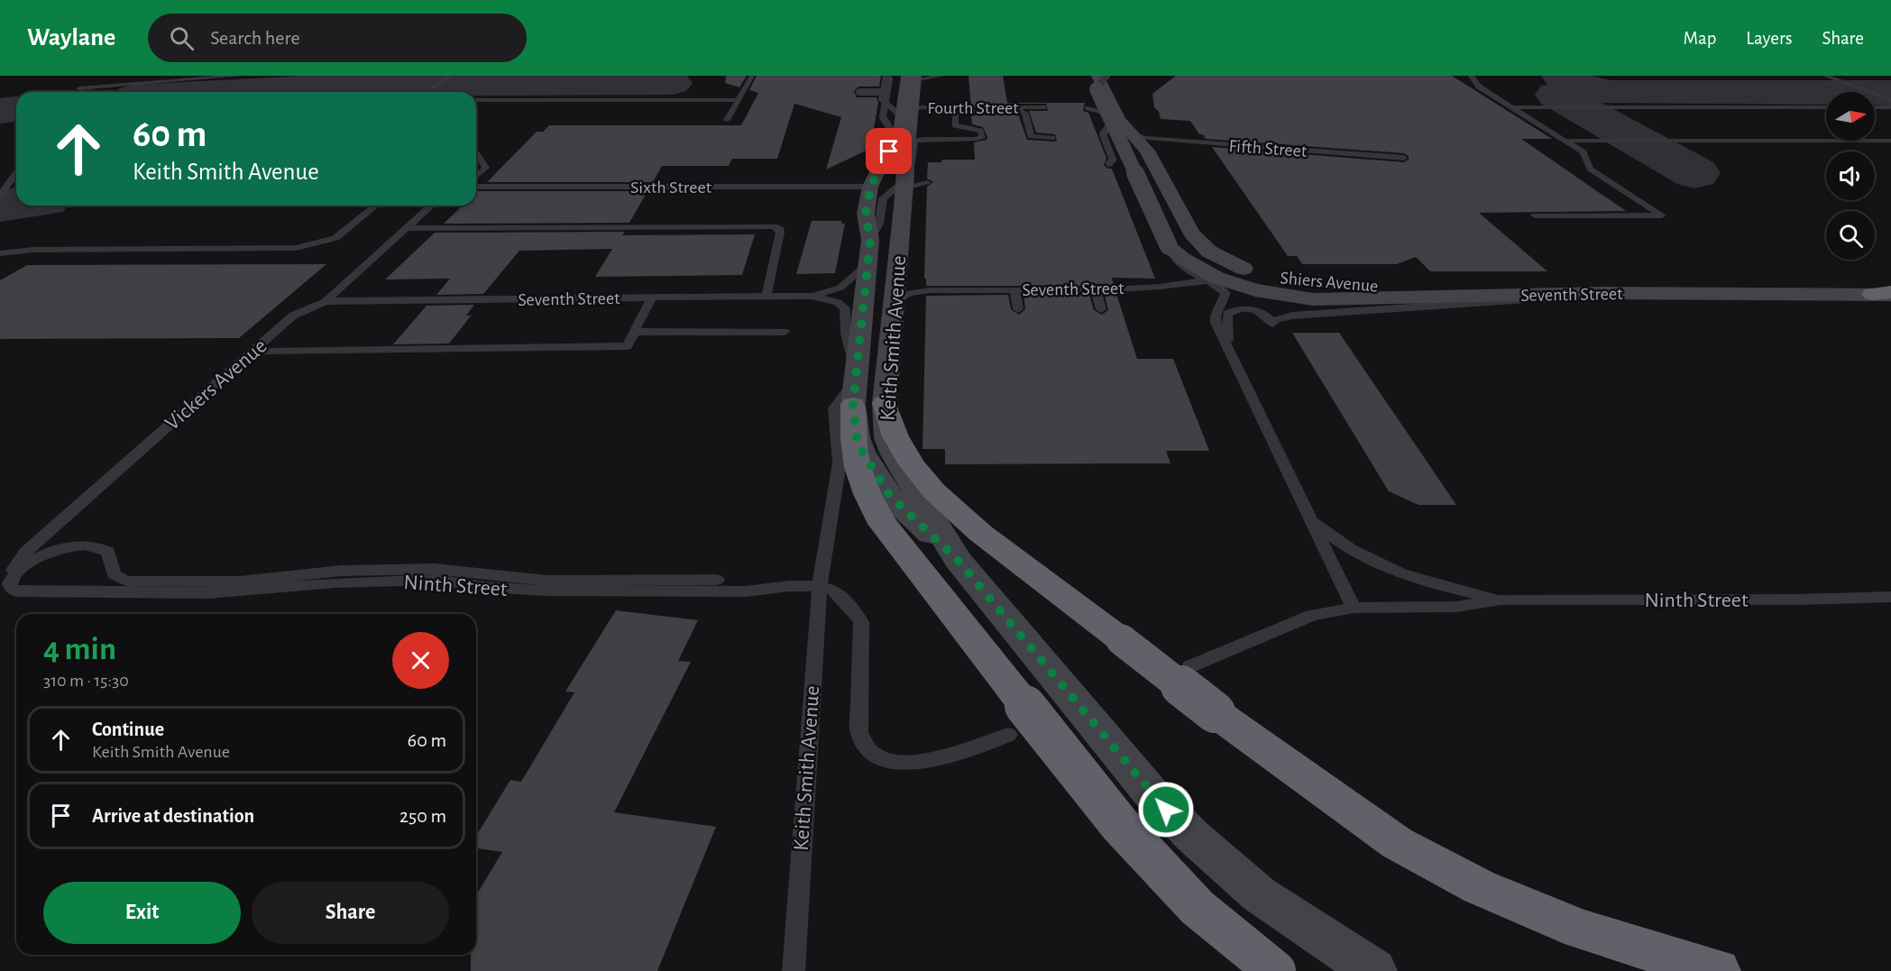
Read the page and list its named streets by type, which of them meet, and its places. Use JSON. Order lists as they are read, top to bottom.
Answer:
{
  "streets": {
    "street": ["Shiers Avenue", "Seventh Street", "Keith Smith Avenue"],
    "lane": [
      "Fourth Street",
      "Fifth Street",
      "Sixth Street",
      "Vickers Avenue",
      "Ninth Street"
    ]
  },
  "crossings": [
    ["Fourth Street", "Keith Smith Avenue"],
    ["Fifth Street", "Shiers Avenue"],
    ["Sixth Street", "Keith Smith Avenue"],
    ["Shiers Avenue", "Seventh Street"],
    ["Seventh Street", "Keith Smith Avenue"],
    ["Seventh Street", "Vickers Avenue"],
    ["Keith Smith Avenue", "Ninth Street"],
    ["Vickers Avenue", "Ninth Street"]
  ],
  "north": "right",
  "page": {
    "header": "Waylane",
    "search": "Search here",
    "nav": ["Map", "Layers", "Share"],
    "turn": ["60 m", "Keith Smith Avenue"],
    "heading": ["4 min", "310 m · 15:30"],
    "list": [
      {
        "name": "Continue",
        "note": "Keith Smith Avenue",
        "value": "60 m"
      },
      {
        "name": "Arrive at destination",
        "value": "250 m"
      }
    ],
    "buttons": ["Exit", "Share"]
  }
}
